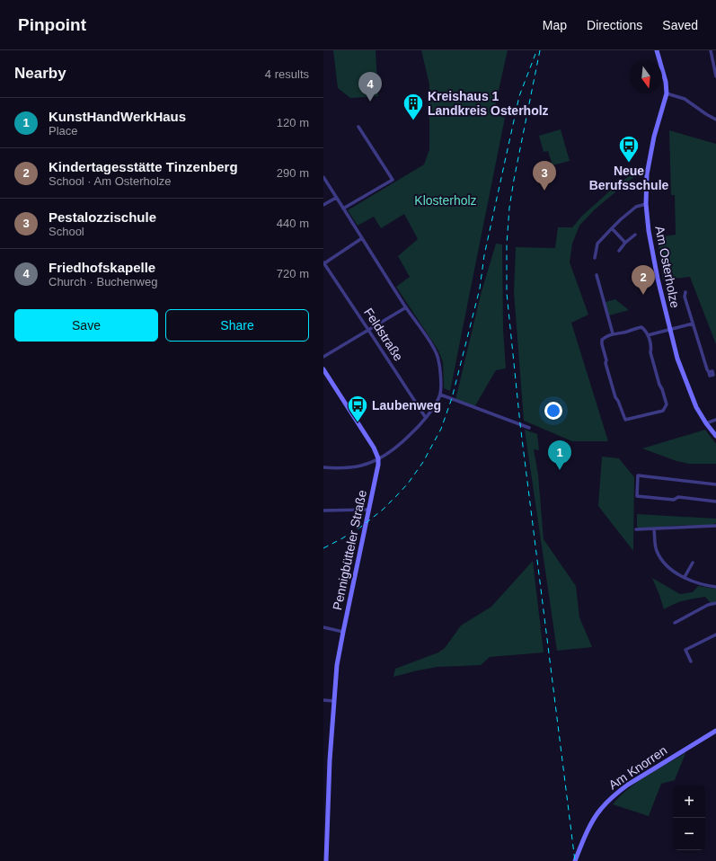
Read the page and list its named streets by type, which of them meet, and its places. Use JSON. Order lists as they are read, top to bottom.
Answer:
{
  "streets": {
    "street": [
      "Am Osterholze",
      "Feldstraße",
      "Pennigbütteler Straße",
      "Am Knorren"
    ]
  },
  "parks": ["Klosterholz"],
  "places": {
    "building": ["Kreishaus 1 Landkreis Osterholz"],
    "bus stop": ["Neue Berufsschule", "Laubenweg"]
  },
  "north": "bottom",
  "page": {
    "header": "Pinpoint",
    "nav": ["Map", "Directions", "Saved"],
    "heading": ["Nearby", "4 results"],
    "pins": [
      "4",
      "3",
      "2",
      "1"
    ],
    "list": [
      {
        "mark": "1",
        "name": "KunstHandWerkHaus",
        "note": "Place",
        "value": "120 m"
      },
      {
        "mark": "2",
        "name": "Kindertagesstätte Tinzenberg",
        "note": "School · Am Osterholze",
        "value": "290 m"
      },
      {
        "mark": "3",
        "name": "Pestalozzischule",
        "note": "School",
        "value": "440 m"
      },
      {
        "mark": "4",
        "name": "Friedhofskapelle",
        "note": "Church · Buchenweg",
        "value": "720 m"
      }
    ],
    "buttons": ["Save", "Share"],
    "map_buttons": ["+", "−"]
  }
}
